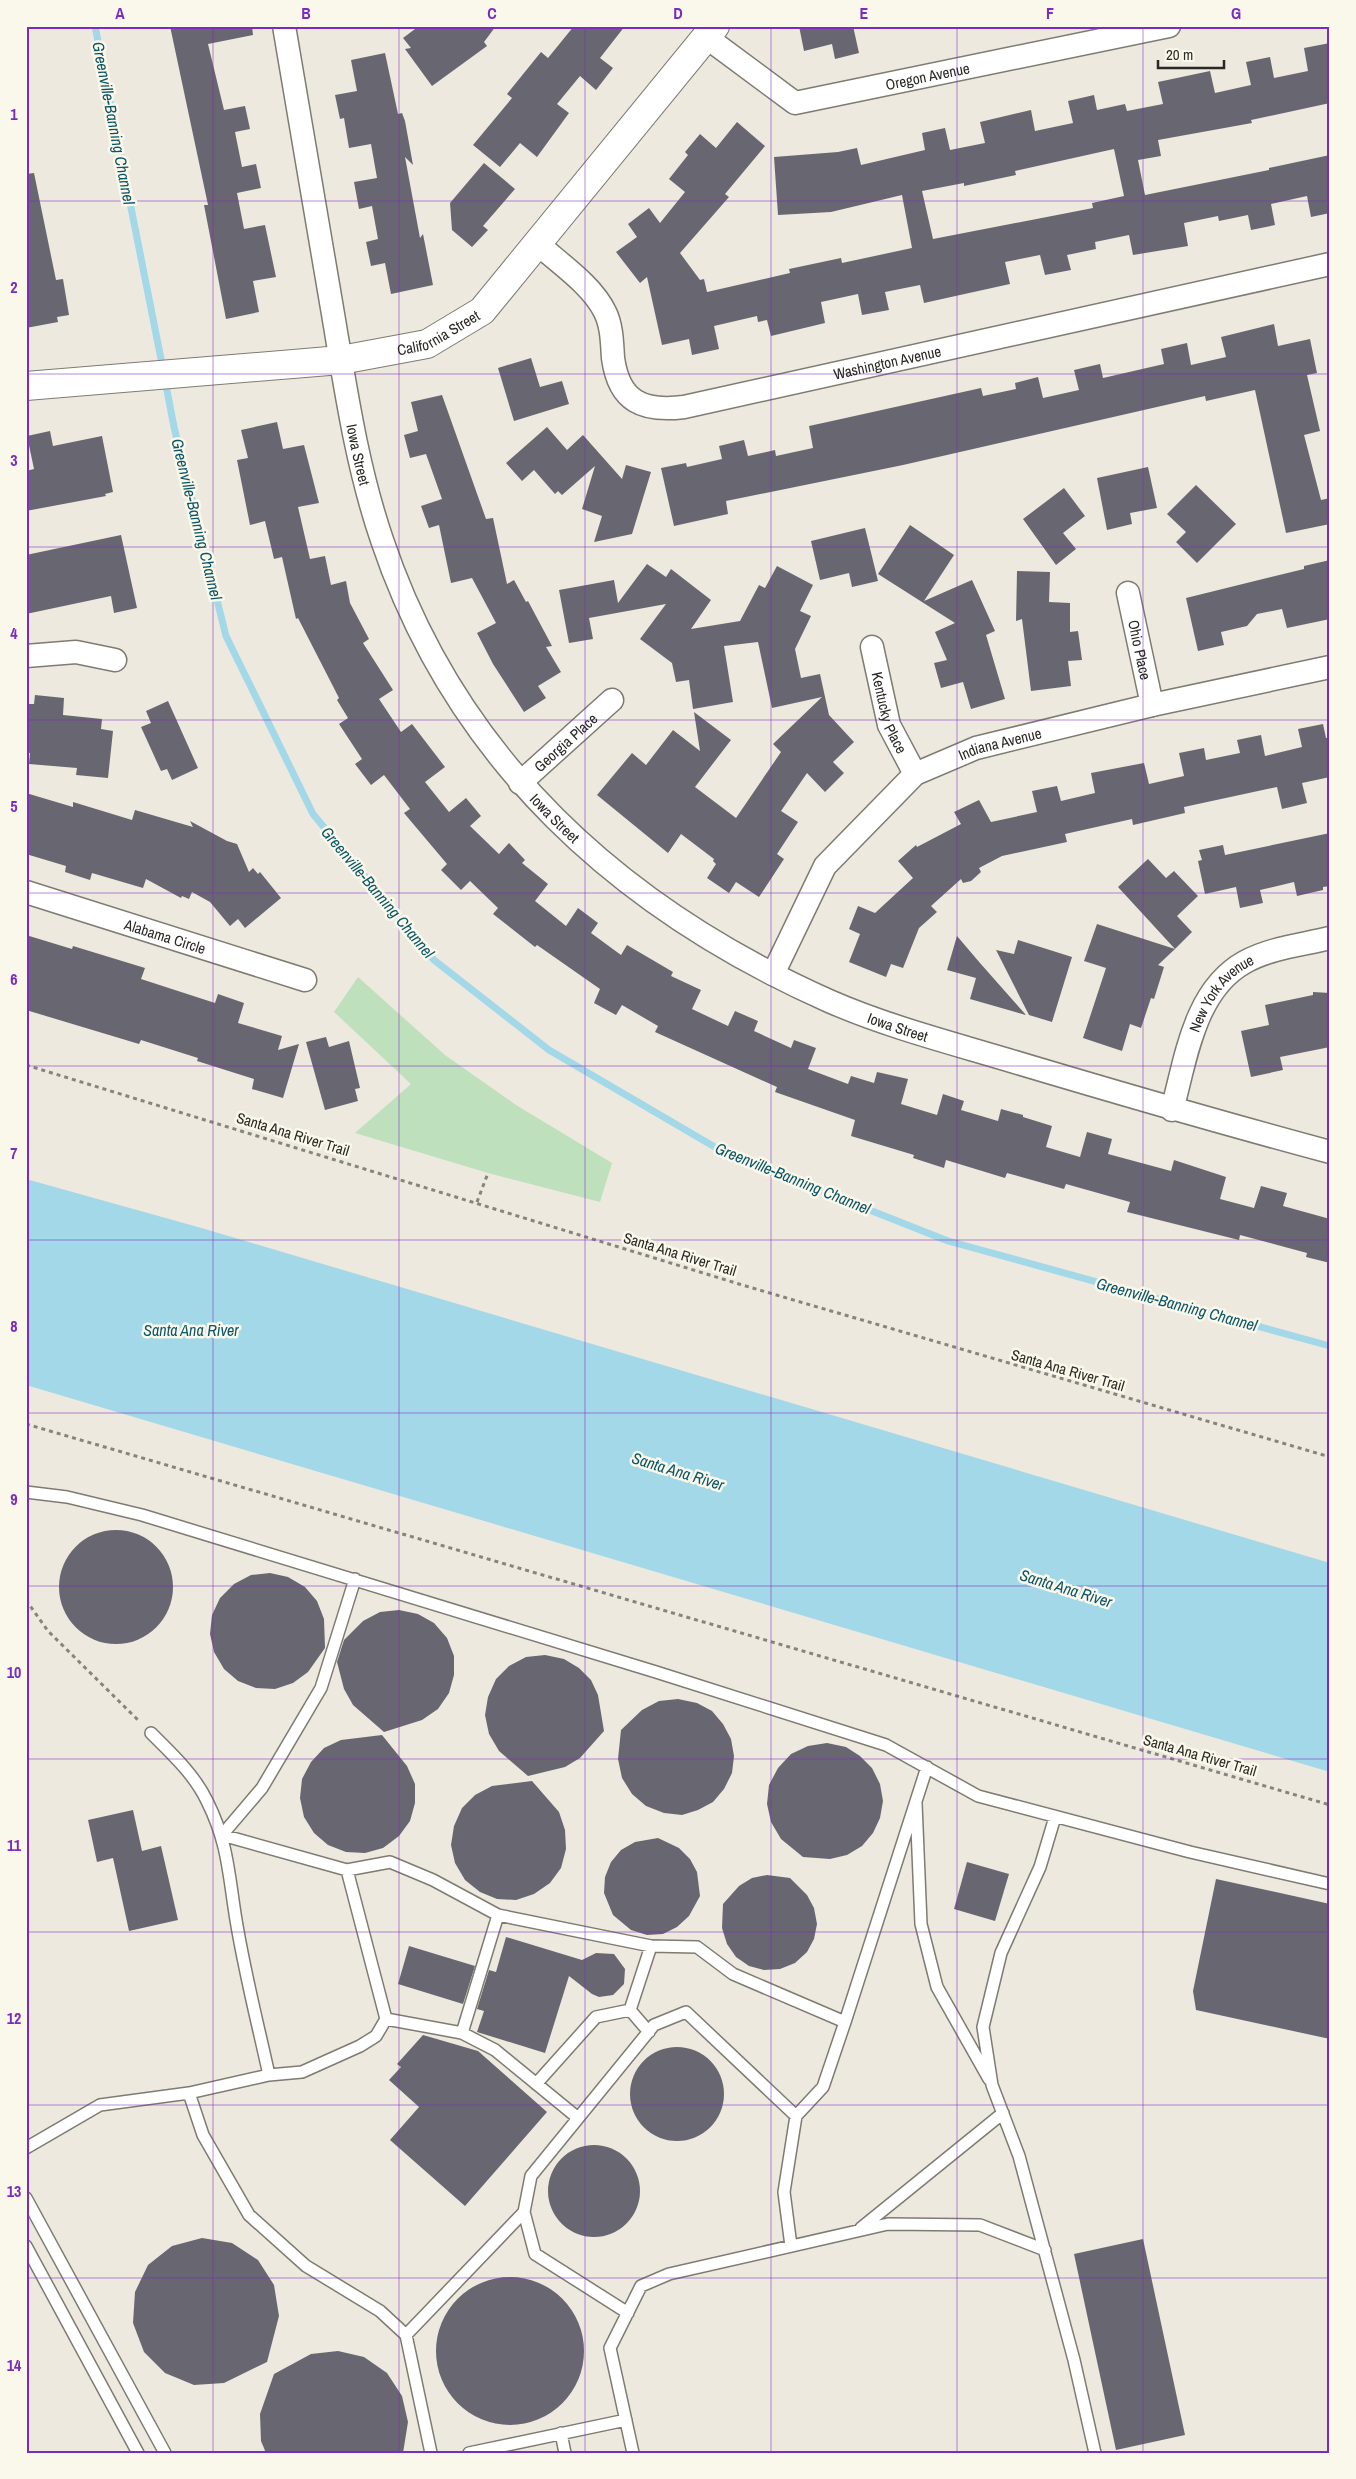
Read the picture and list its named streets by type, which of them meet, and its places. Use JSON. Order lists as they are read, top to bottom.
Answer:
{
  "streets": {
    "street": [
      "Oregon Avenue",
      "California Street",
      "Washington Avenue",
      "Iowa Street",
      "Ohio Place",
      "Kentucky Place",
      "Georgia Place",
      "Indiana Avenue",
      "Alabama Circle",
      "New York Avenue"
    ],
    "path": ["Santa Ana River Trail"]
  },
  "crossings": [
    ["Oregon Avenue", "California Street"],
    ["California Street", "Washington Avenue"],
    ["California Street", "Iowa Street"],
    ["Iowa Street", "Georgia Place"],
    ["Iowa Street", "Indiana Avenue"],
    ["Iowa Street", "New York Avenue"],
    ["Ohio Place", "Indiana Avenue"],
    ["Kentucky Place", "Indiana Avenue"]
  ],
  "water": ["Greenville-Banning Channel", "Santa Ana River"],
  "scale_bar": "20 m",
  "grid": {
    "columns": [
      "A",
      "B",
      "C",
      "D",
      "E",
      "F",
      "G"
    ],
    "rows": [
      "1",
      "2",
      "3",
      "4",
      "5",
      "6",
      "7",
      "8",
      "9",
      "10",
      "11",
      "12",
      "13",
      "14"
    ]
  }
}
